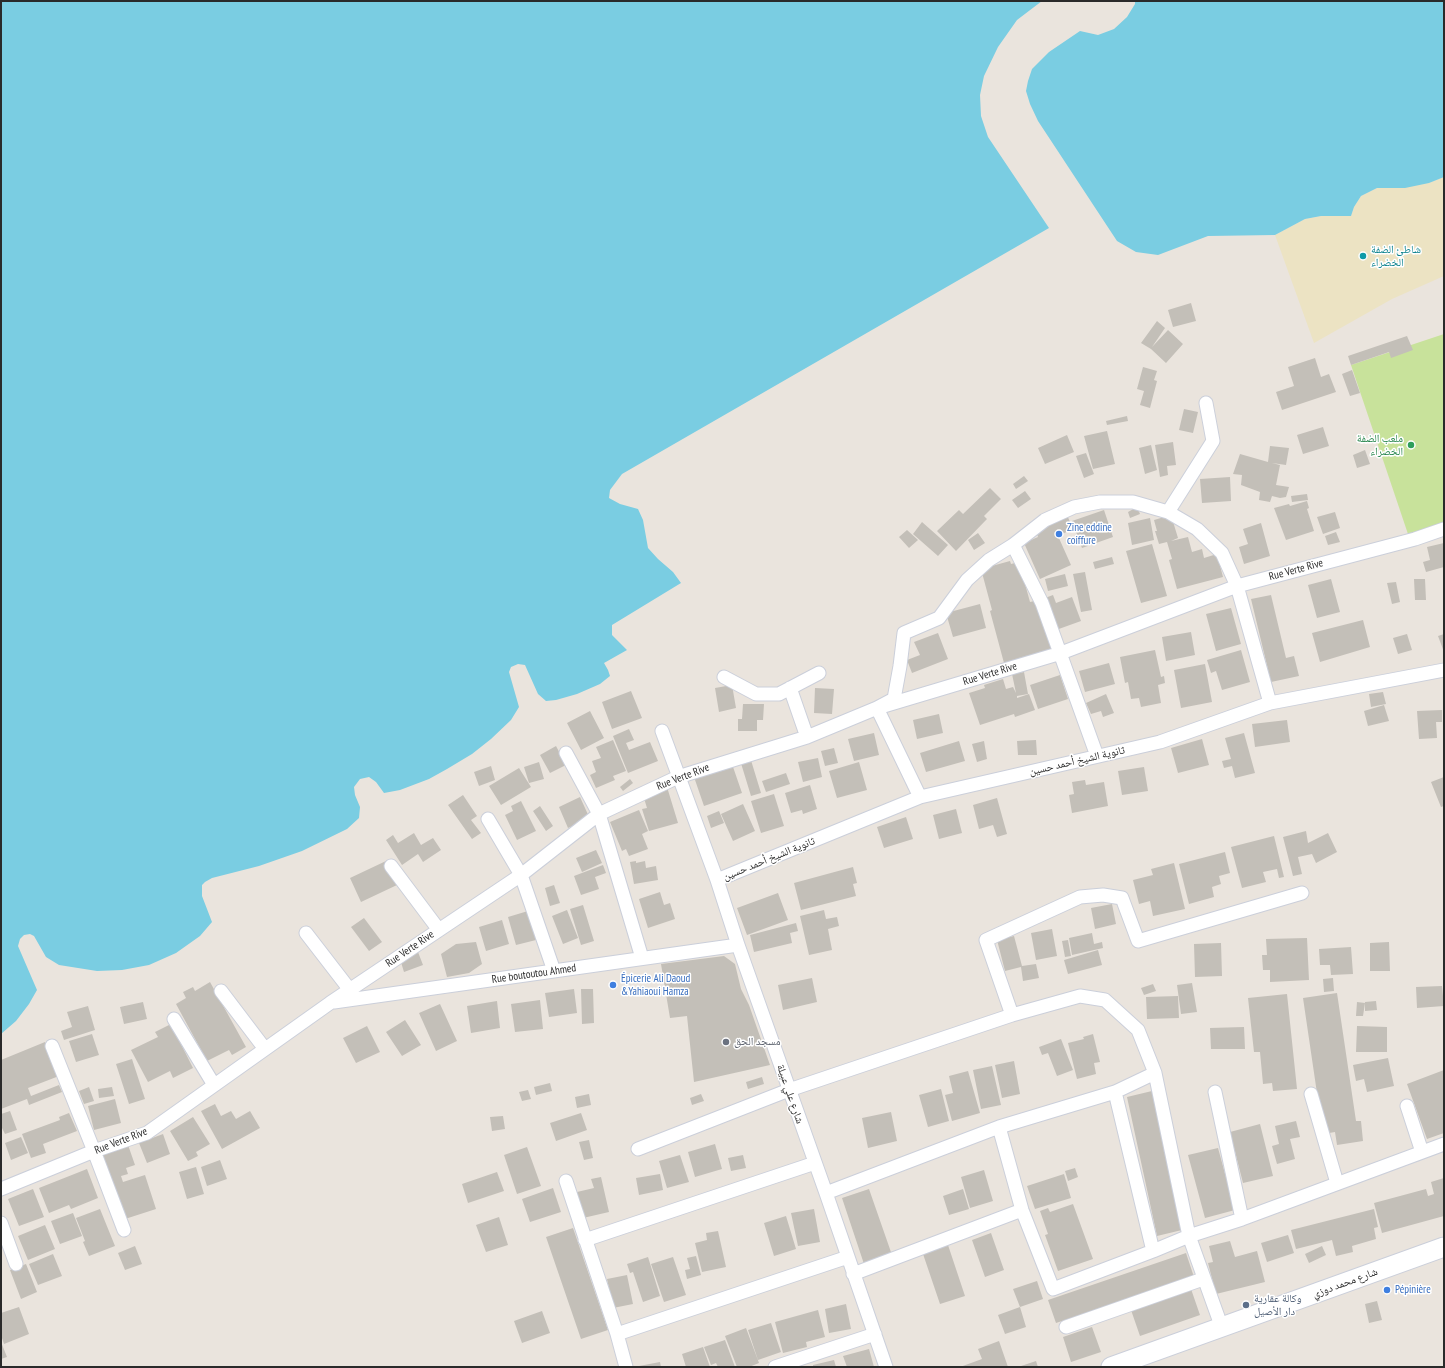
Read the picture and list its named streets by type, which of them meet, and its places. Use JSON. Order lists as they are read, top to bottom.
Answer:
{
  "streets": {
    "street": [
      "Rue Verte Rive",
      "ثانوية الشيخ أحمد حسين",
      "Rue boutoutou Ahmed",
      "شارع علي عبيلة",
      "شارع محمد دوزي"
    ]
  },
  "crossings": [
    ["Rue Verte Rive", "Rue boutoutou Ahmed"],
    ["Rue Verte Rive", "شارع علي عبيلة"],
    ["ثانوية الشيخ أحمد حسين", "شارع علي عبيلة"],
    ["Rue boutoutou Ahmed", "شارع علي عبيلة"]
  ],
  "places": [
    "شاطئ الضفة الخضراء",
    "ملعب الضفة الخضراء",
    "Zine eddine coiffure",
    "Épicerie Ali Daoud &Yahiaoui Hamza",
    "مسجد الحق",
    "Pépinière",
    "وكالة عقارية دار الأصيل"
  ]
}
